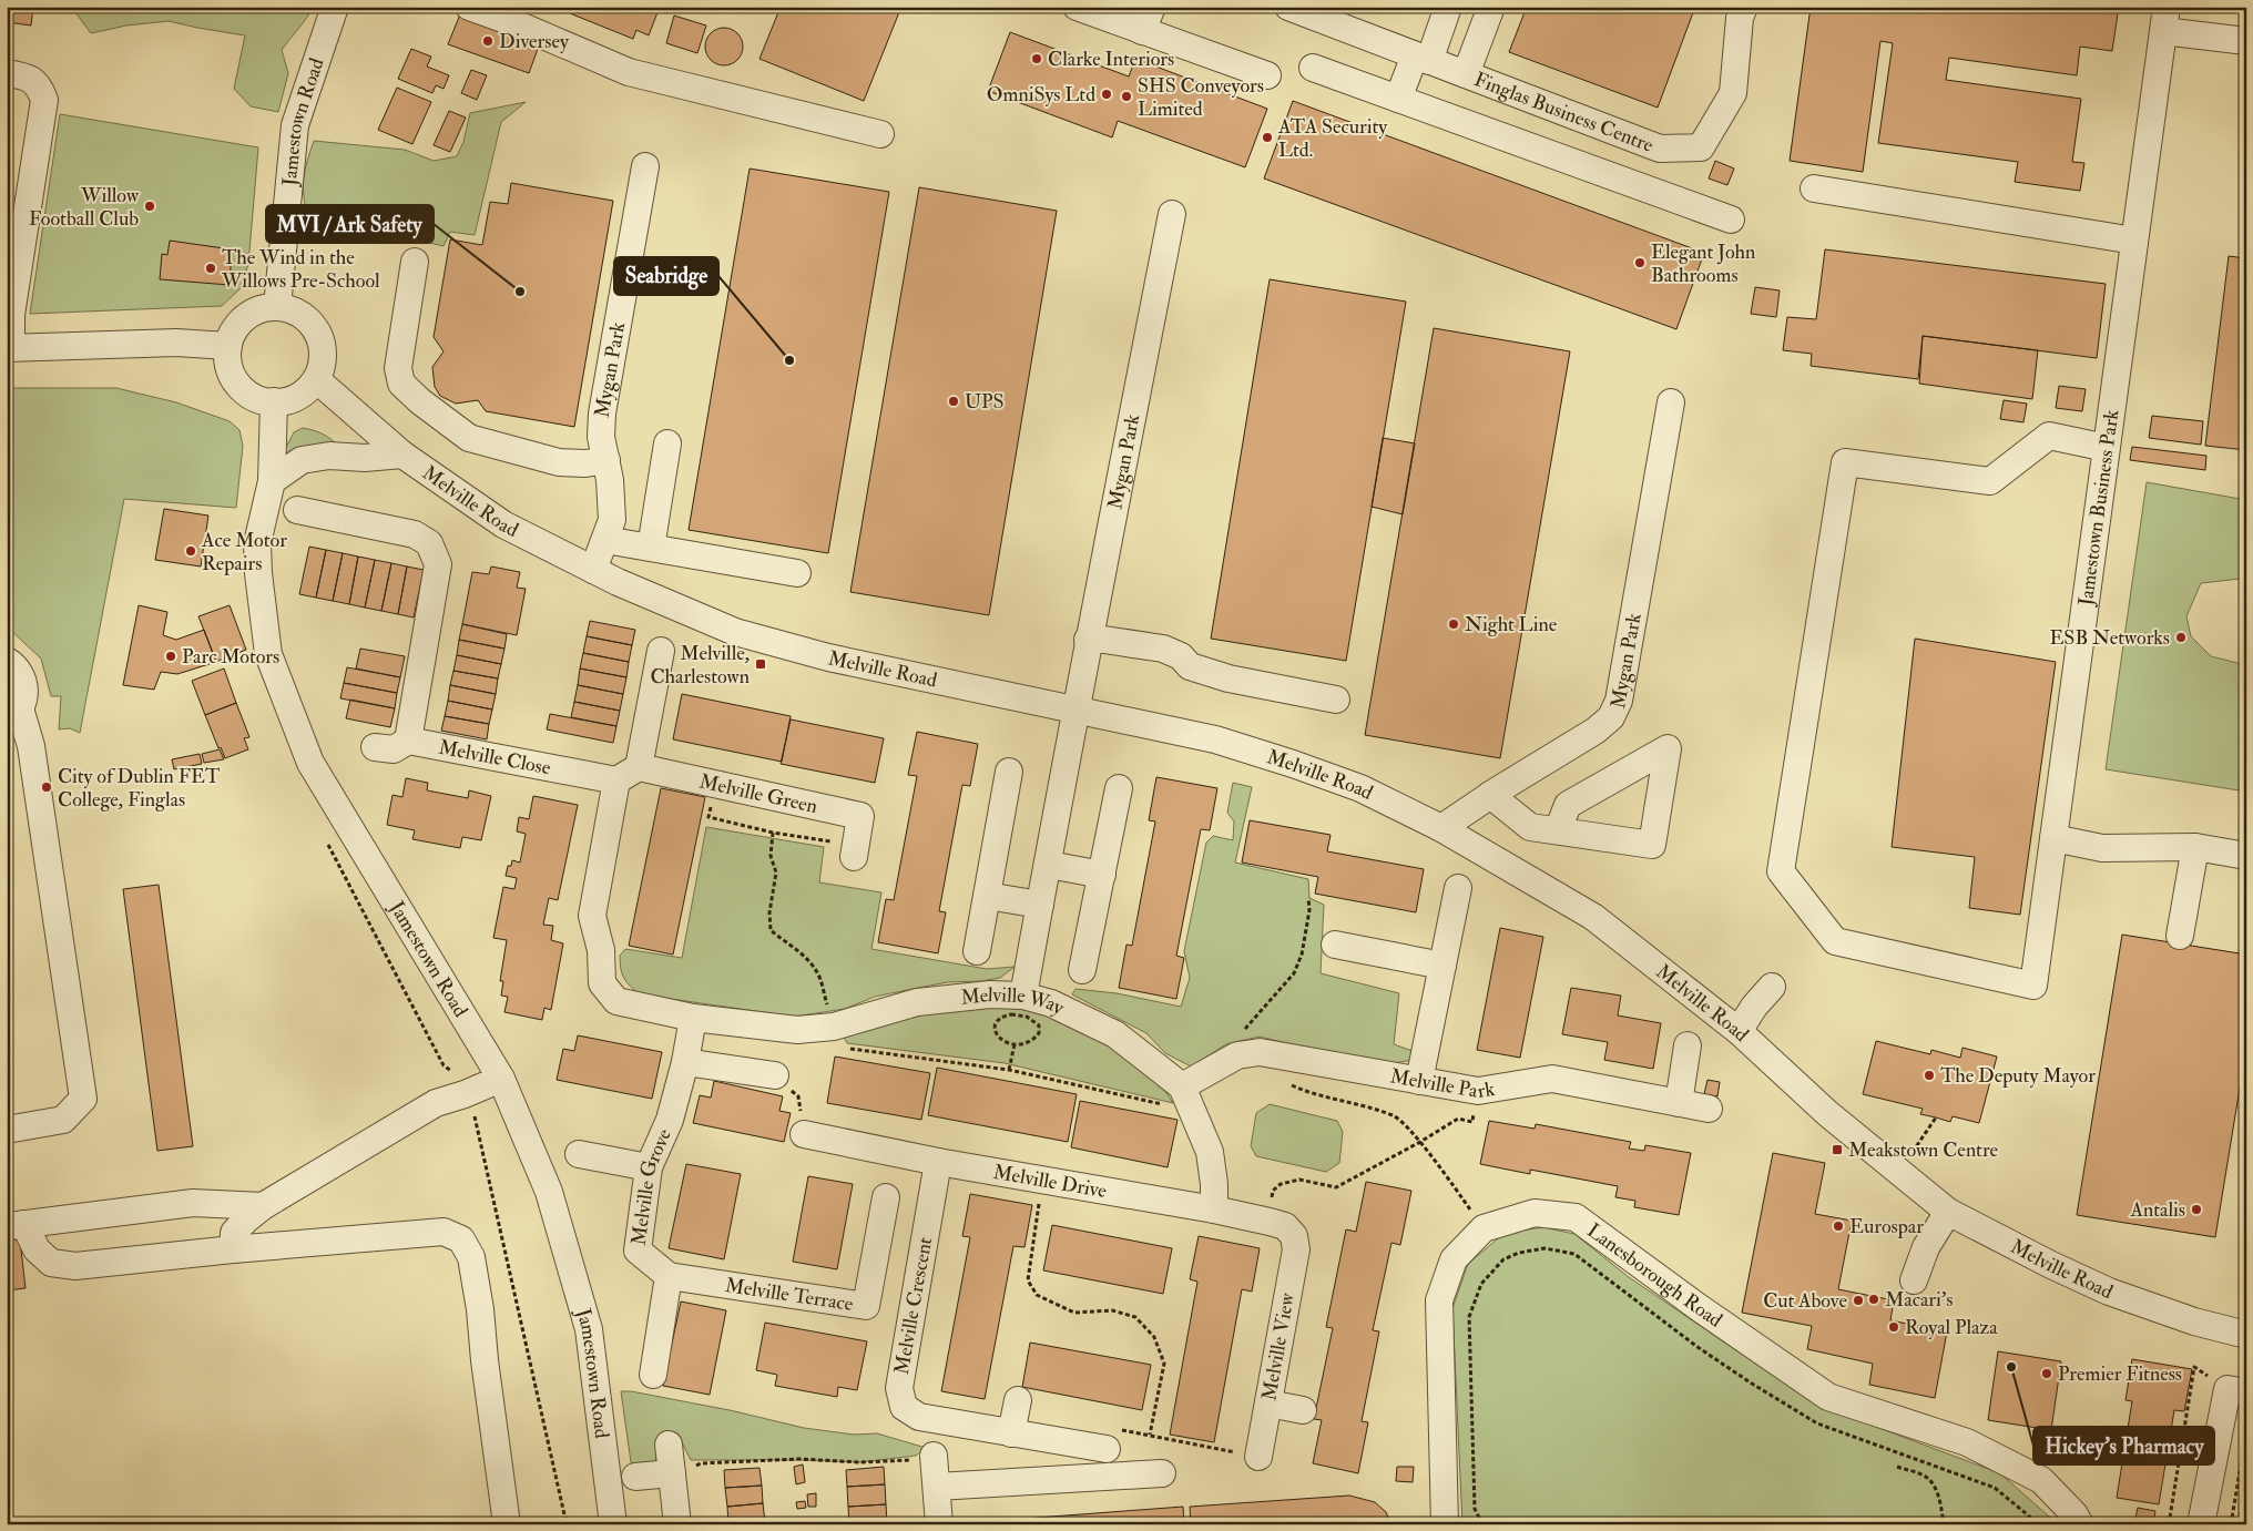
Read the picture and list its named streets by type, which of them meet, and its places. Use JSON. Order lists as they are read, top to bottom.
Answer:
{
  "streets": {
    "street": [
      "Finglas Business Centre",
      "Jamestown Road",
      "Mygan Park",
      "Melville Road",
      "Jamestown Business Park",
      "Melville Close",
      "Melville Green",
      "Melville Way",
      "Melville Park",
      "Melville Drive",
      "Melville Grove",
      "Lanesborough Road",
      "Melville Terrace",
      "Melville Crescent",
      "Melville View"
    ]
  },
  "crossings": [
    ["Jamestown Road", "Melville Road"],
    ["Mygan Park", "Melville Road"],
    ["Melville Close", "Melville Green"],
    ["Melville Way", "Melville Park"],
    ["Melville Way", "Melville Drive"],
    ["Melville Way", "Melville Grove"],
    ["Melville Drive", "Melville Crescent"],
    ["Melville Drive", "Melville View"],
    ["Melville Grove", "Melville Terrace"]
  ],
  "places": {
    "other": [
      "Diversey",
      "Clarke Interiors",
      "OmniSys Ltd",
      "SHS Conveyors Limited",
      "ATA Security Ltd.",
      "Willow Football Club",
      "Elegant John Bathrooms",
      "The Wind in the Willows Pre-School",
      "MVI / Ark Safety",
      "Seabridge",
      "UPS",
      "Ace Motor Repairs",
      "Night Line",
      "ESB Networks",
      "Parc Motors",
      "City of Dublin FET College, Finglas",
      "The Deputy Mayor",
      "Antalis",
      "Eurospar",
      "Macari's",
      "Cut Above",
      "Royal Plaza",
      "Hickey's Pharmacy",
      "Premier Fitness"
    ],
    "transit": ["Melville, Charlestown", "Meakstown Centre"]
  }
}
